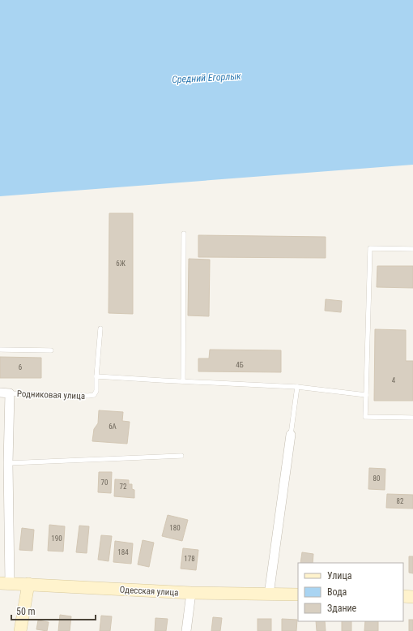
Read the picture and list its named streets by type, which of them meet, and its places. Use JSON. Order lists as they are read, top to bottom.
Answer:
{
  "streets": {
    "main road": ["Одесская улица"],
    "street": ["Родниковая улица"]
  },
  "water": ["Средний Егорлык"],
  "house_numbers": [
    "6Ж",
    "4Б",
    "6",
    "4",
    "6А",
    "80",
    "70",
    "72",
    "82",
    "180",
    "190",
    "184",
    "178"
  ],
  "legend": ["Улица", "Вода", "Здание"],
  "scale_bar": "50 m"
}
